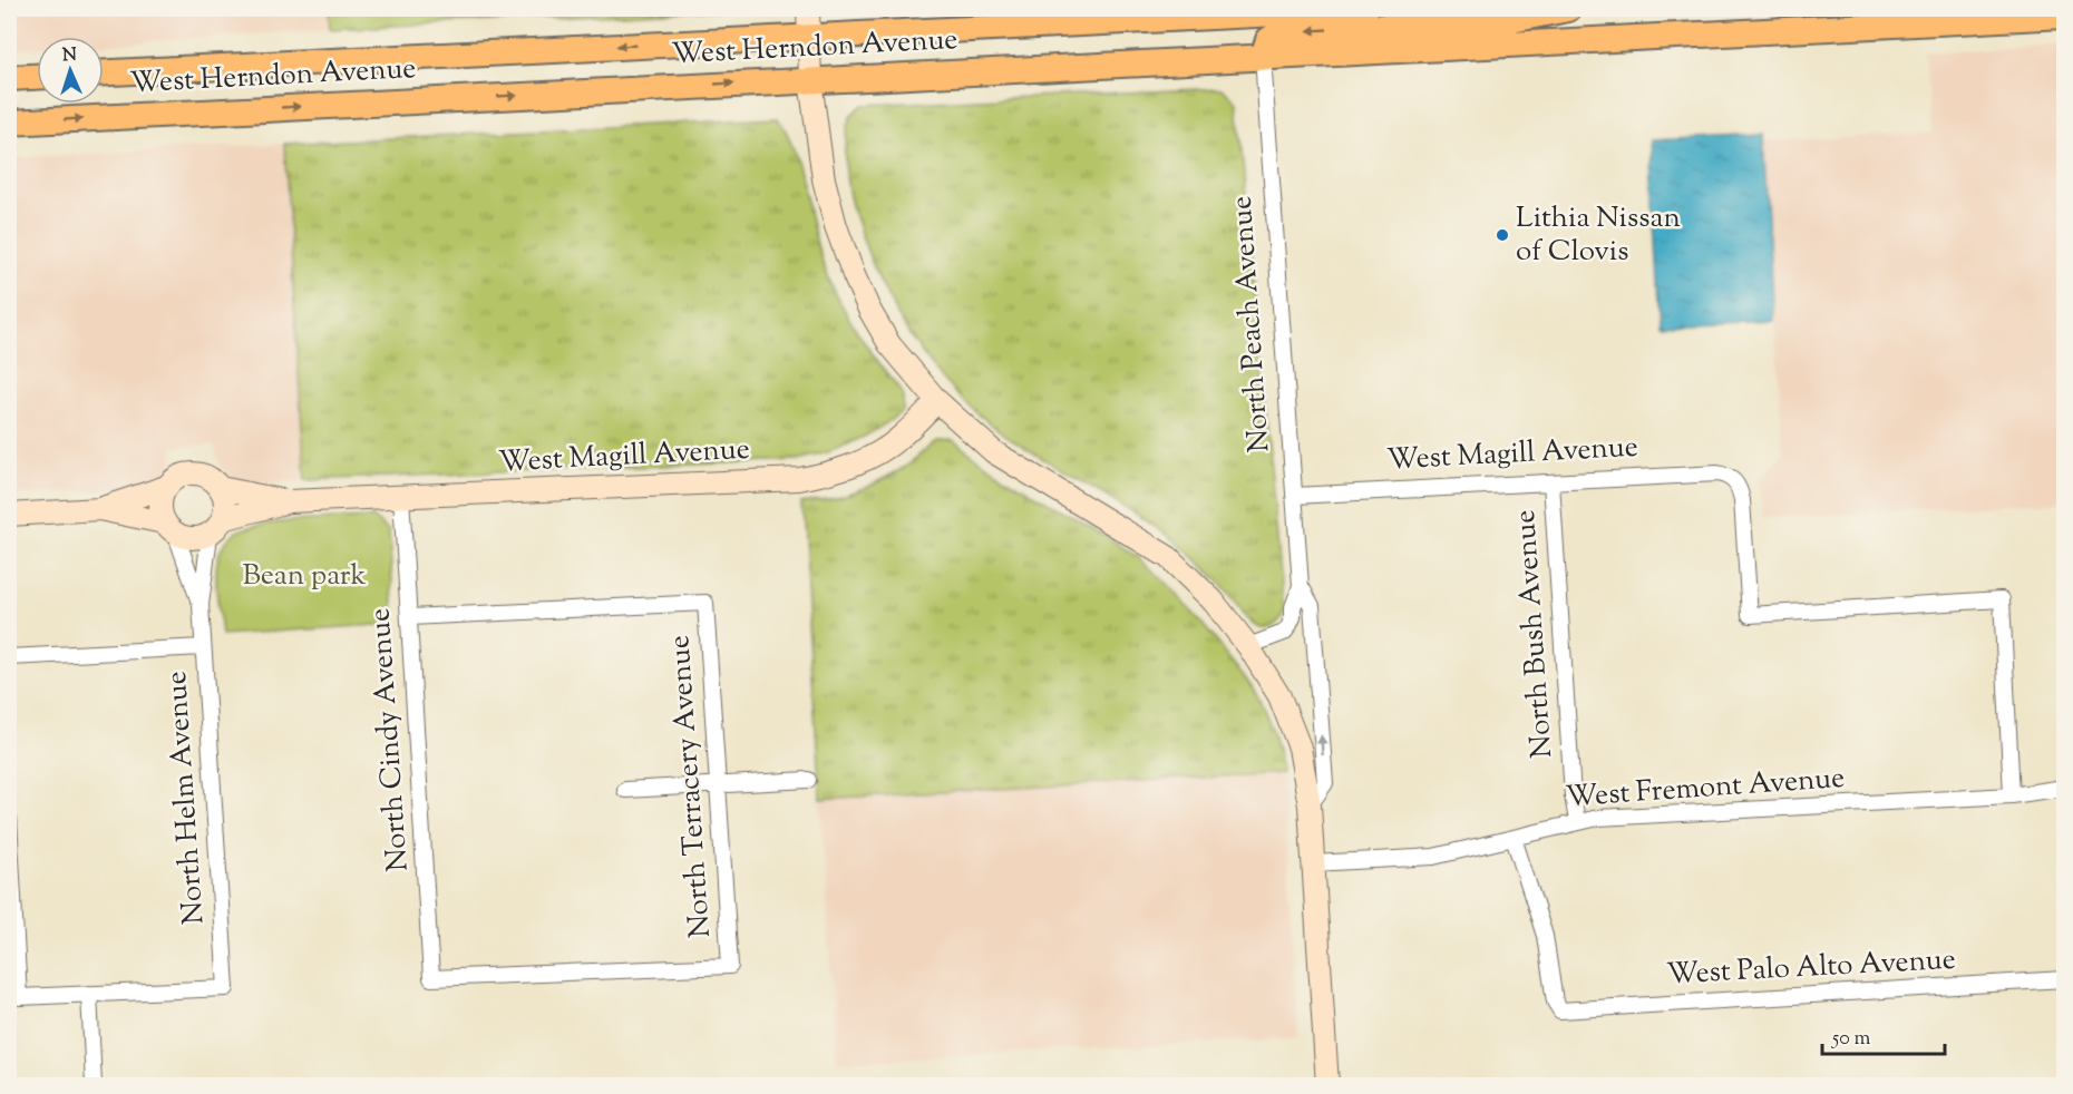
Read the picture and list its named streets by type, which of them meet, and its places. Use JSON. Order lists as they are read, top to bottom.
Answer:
{
  "streets": {
    "main road": ["West Herndon Avenue"],
    "street": [
      "North Peach Avenue",
      "West Magill Avenue",
      "North Bush Avenue",
      "North Cindy Avenue",
      "North Terracery Avenue",
      "West Fremont Avenue",
      "North Helm Avenue",
      "West Palo Alto Avenue"
    ]
  },
  "crossings": [
    ["West Herndon Avenue", "North Peach Avenue"],
    ["North Peach Avenue", "West Magill Avenue"],
    ["West Magill Avenue", "North Bush Avenue"],
    ["West Magill Avenue", "North Cindy Avenue"],
    ["West Magill Avenue", "West Fremont Avenue"],
    ["West Magill Avenue", "North Helm Avenue"],
    ["North Bush Avenue", "West Fremont Avenue"],
    ["North Cindy Avenue", "North Terracery Avenue"],
    ["West Fremont Avenue", "West Palo Alto Avenue"]
  ],
  "parks": ["Bean park"],
  "places": ["Lithia Nissan of Clovis"],
  "scale_bar": "50 m",
  "north": "top"
}
